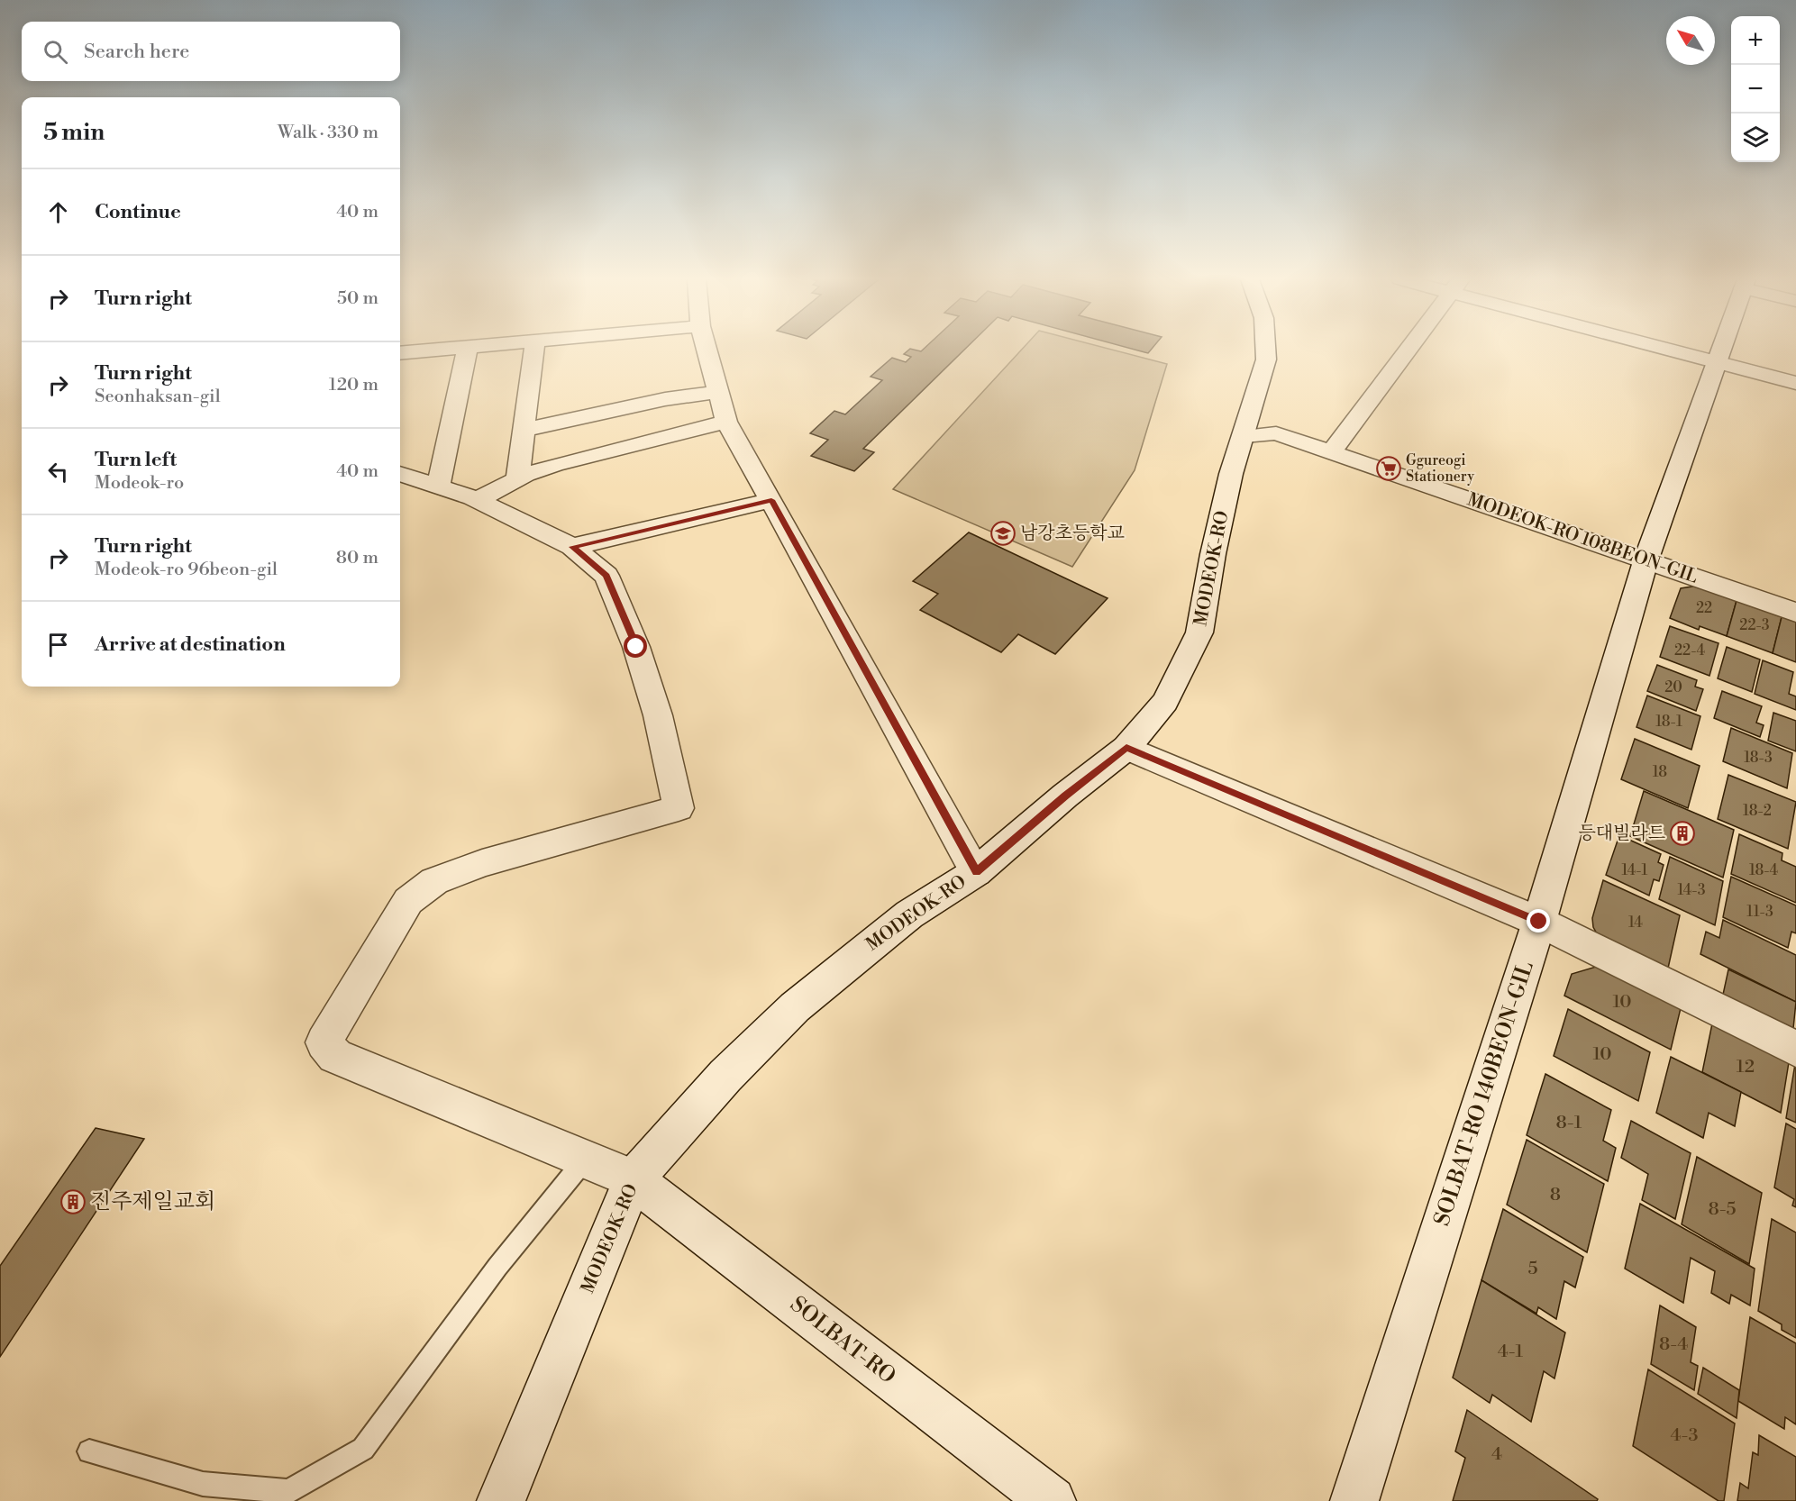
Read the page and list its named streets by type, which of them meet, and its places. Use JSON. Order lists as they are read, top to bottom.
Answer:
{
  "streets": {
    "street": [
      "MODEOK-RO 108BEON-GIL",
      "MODEOK-RO",
      "SOLBAT-RO 140BEON-GIL",
      "SOLBAT-RO"
    ]
  },
  "crossings": [
    ["MODEOK-RO 108BEON-GIL", "MODEOK-RO"],
    ["MODEOK-RO 108BEON-GIL", "SOLBAT-RO 140BEON-GIL"],
    ["MODEOK-RO", "SOLBAT-RO"]
  ],
  "places": {
    "supermarket": ["Ggureogi Stationery"],
    "school or university": ["남강초등학교"],
    "building": ["등대빌라트", "진주제일교회"]
  },
  "house_numbers": [
    "22",
    "22-3",
    "22-4",
    "20",
    "18-1",
    "18-3",
    "18",
    "18-2",
    "14-1",
    "18-4",
    "14-3",
    "11-3",
    "14",
    "10",
    "10",
    "12",
    "8-1",
    "8",
    "8-5",
    "5",
    "8-4",
    "4-1",
    "4-3",
    "4"
  ],
  "north": "top left",
  "page": {
    "map_buttons": ["+", "−"],
    "search": "Search here",
    "heading": ["5 min", "Walk · 330 m"],
    "list": [
      ["Continue", "40 m"],
      ["Turn right", "50 m"],
      ["Turn right", "Seonhaksan-gil", "120 m"],
      ["Turn left", "Modeok-ro", "40 m"],
      ["Turn right", "Modeok-ro 96beon-gil", "80 m"],
      "Arrive at destination"
    ]
  }
}
